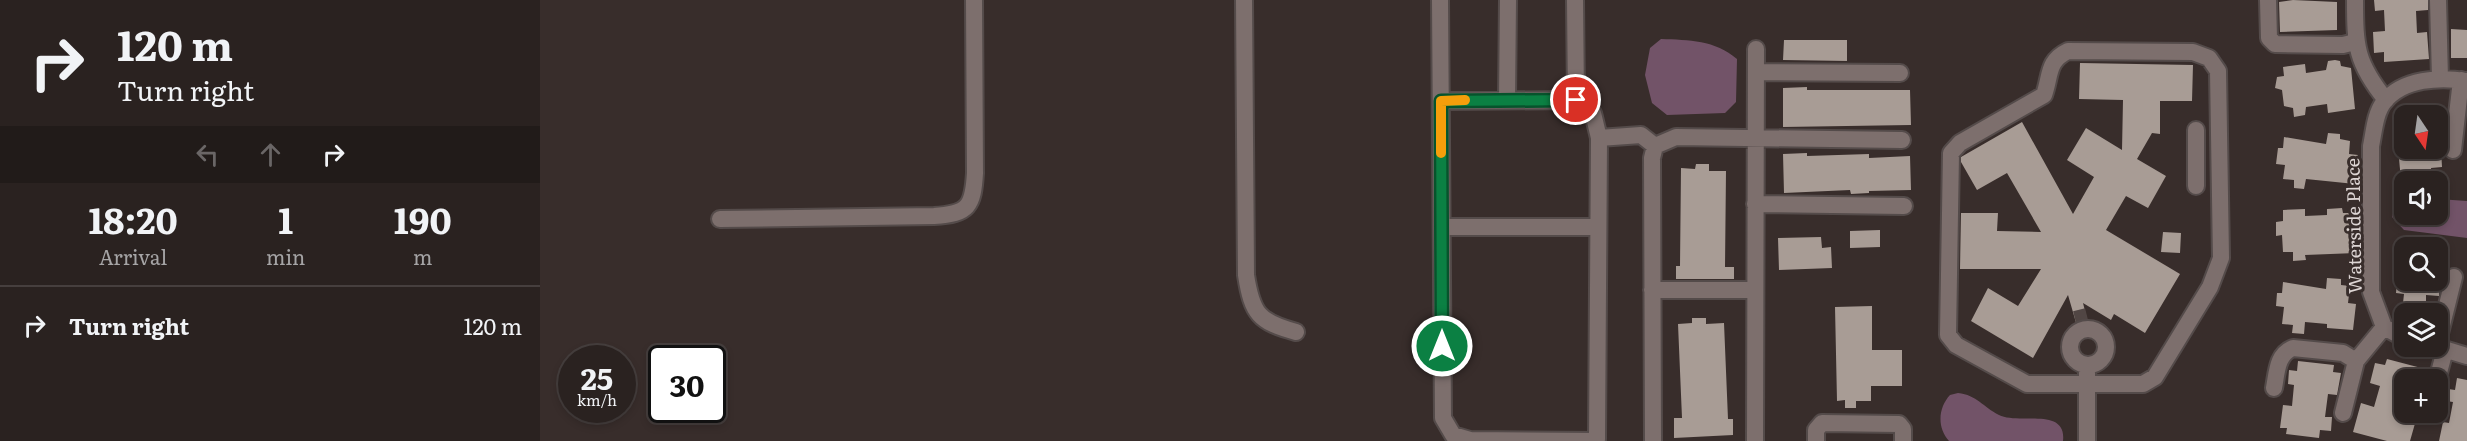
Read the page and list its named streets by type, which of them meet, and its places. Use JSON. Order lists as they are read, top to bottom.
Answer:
{
  "streets": {
    "street": ["Waterside Place"]
  },
  "north": "bottom",
  "page": {
    "turn": ["120 m", "Turn right"],
    "map_buttons": "+",
    "eta": [
      "18:20",
      "Arrival",
      "1",
      "min",
      "190",
      "m"
    ],
    "list": [
      {
        "name": "Turn right",
        "value": "120 m"
      }
    ],
    "speed": "25 km/h",
    "limit": "30"
  }
}
